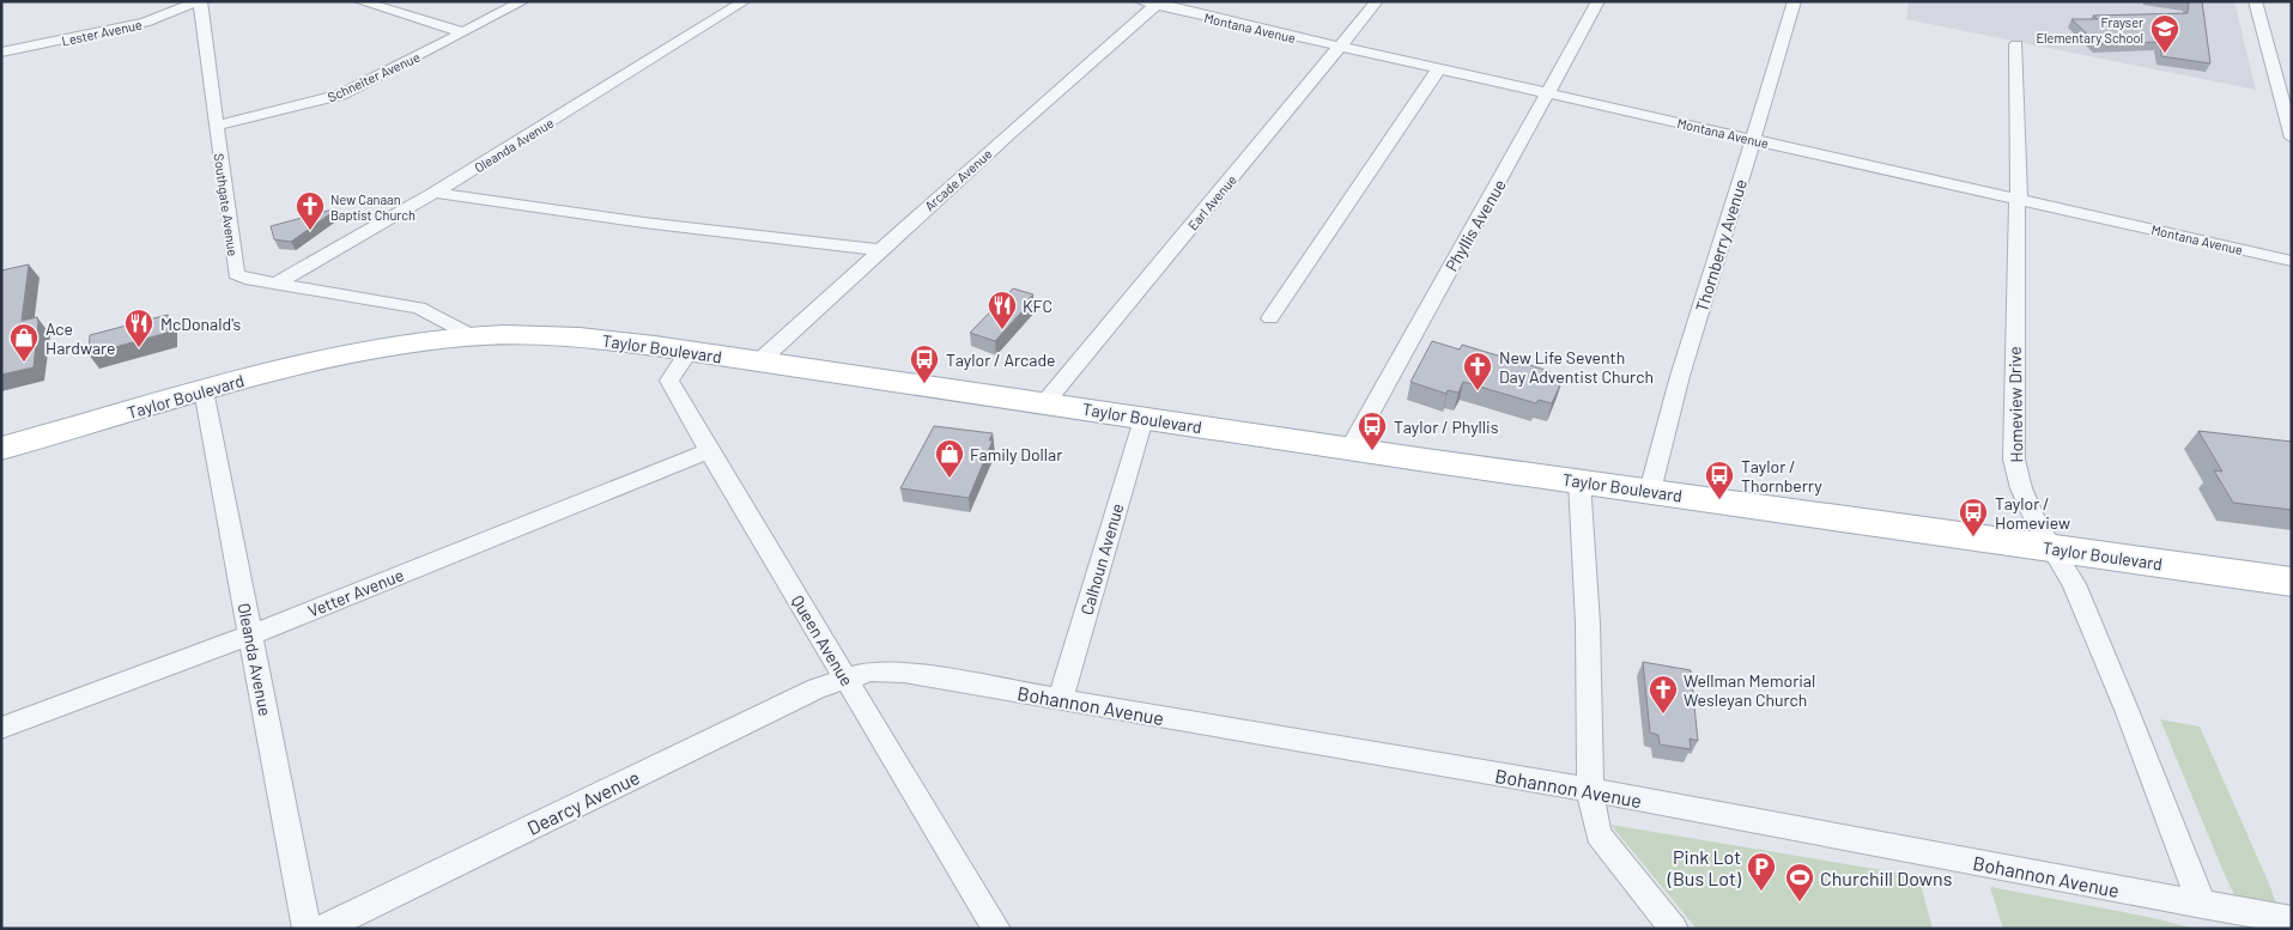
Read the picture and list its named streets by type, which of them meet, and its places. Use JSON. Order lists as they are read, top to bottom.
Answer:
{
  "streets": {
    "main road": ["Taylor Boulevard"],
    "street": [
      "Montana Avenue",
      "Lester Avenue",
      "Schneiter Avenue",
      "Oleanda Avenue",
      "Arcade Avenue",
      "Earl Avenue",
      "Southgate Avenue",
      "Phyllis Avenue",
      "Thornberry Avenue",
      "Homeview Drive",
      "Calhoun Avenue",
      "Vetter Avenue",
      "Queen Avenue",
      "Bohannon Avenue",
      "Dearcy Avenue"
    ]
  },
  "crossings": [
    ["Montana Avenue", "Arcade Avenue"],
    ["Montana Avenue", "Earl Avenue"],
    ["Montana Avenue", "Phyllis Avenue"],
    ["Montana Avenue", "Thornberry Avenue"],
    ["Montana Avenue", "Homeview Drive"],
    ["Lester Avenue", "Southgate Avenue"],
    ["Schneiter Avenue", "Southgate Avenue"],
    ["Oleanda Avenue", "Southgate Avenue"],
    ["Oleanda Avenue", "Taylor Boulevard"],
    ["Oleanda Avenue", "Vetter Avenue"],
    ["Arcade Avenue", "Taylor Boulevard"],
    ["Earl Avenue", "Taylor Boulevard"],
    ["Southgate Avenue", "Taylor Boulevard"],
    ["Phyllis Avenue", "Taylor Boulevard"],
    ["Thornberry Avenue", "Taylor Boulevard"],
    ["Taylor Boulevard", "Homeview Drive"],
    ["Taylor Boulevard", "Calhoun Avenue"],
    ["Taylor Boulevard", "Queen Avenue"],
    ["Homeview Drive", "Bohannon Avenue"],
    ["Calhoun Avenue", "Bohannon Avenue"],
    ["Vetter Avenue", "Queen Avenue"],
    ["Queen Avenue", "Bohannon Avenue"],
    ["Queen Avenue", "Dearcy Avenue"],
    ["Bohannon Avenue", "Dearcy Avenue"]
  ],
  "places": {
    "school or university": ["Frayser Elementary School"],
    "church": ["New Canaan Baptist Church", "New Life Seventh Day Adventist Church", "Wellman Memorial Wesleyan Church"],
    "restaurant": ["KFC", "McDonald's"],
    "shop": ["Ace Hardware", "Family Dollar"],
    "bus stop": [
      "Taylor / Arcade",
      "Taylor / Phyllis",
      "Taylor / Thornberry",
      "Taylor / Homeview"
    ],
    "parking": ["Pink Lot (Bus Lot)"],
    "sports": ["Churchill Downs"]
  }
}
